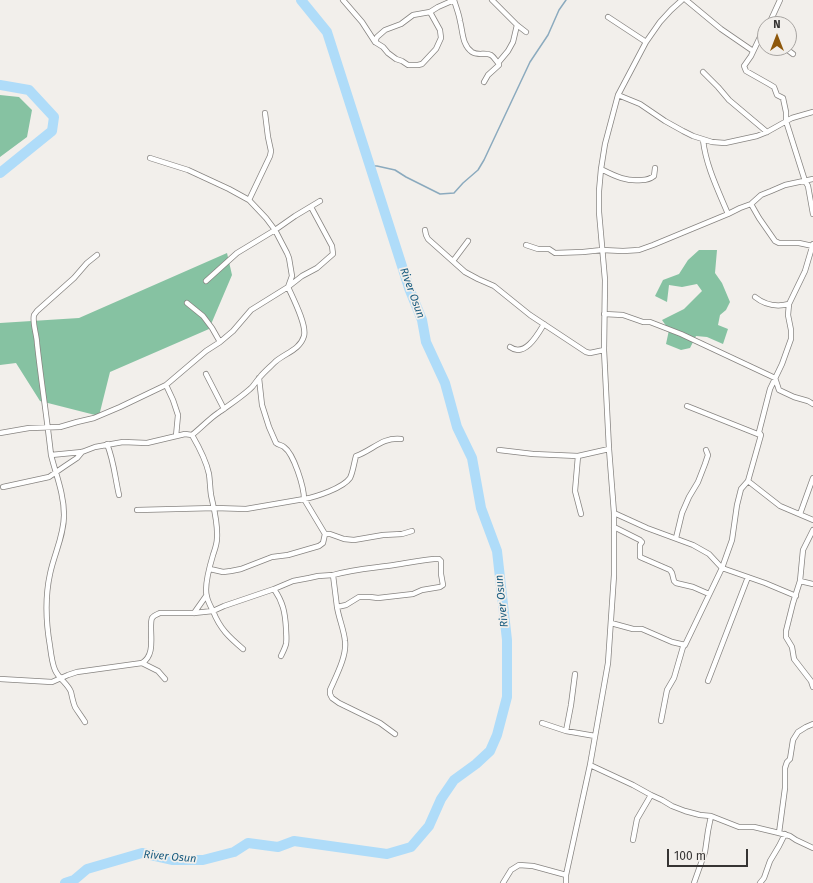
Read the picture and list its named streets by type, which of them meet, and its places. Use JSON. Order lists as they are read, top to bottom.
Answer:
{
  "water": ["River Osun"],
  "scale_bar": "100 m",
  "north": "top"
}
